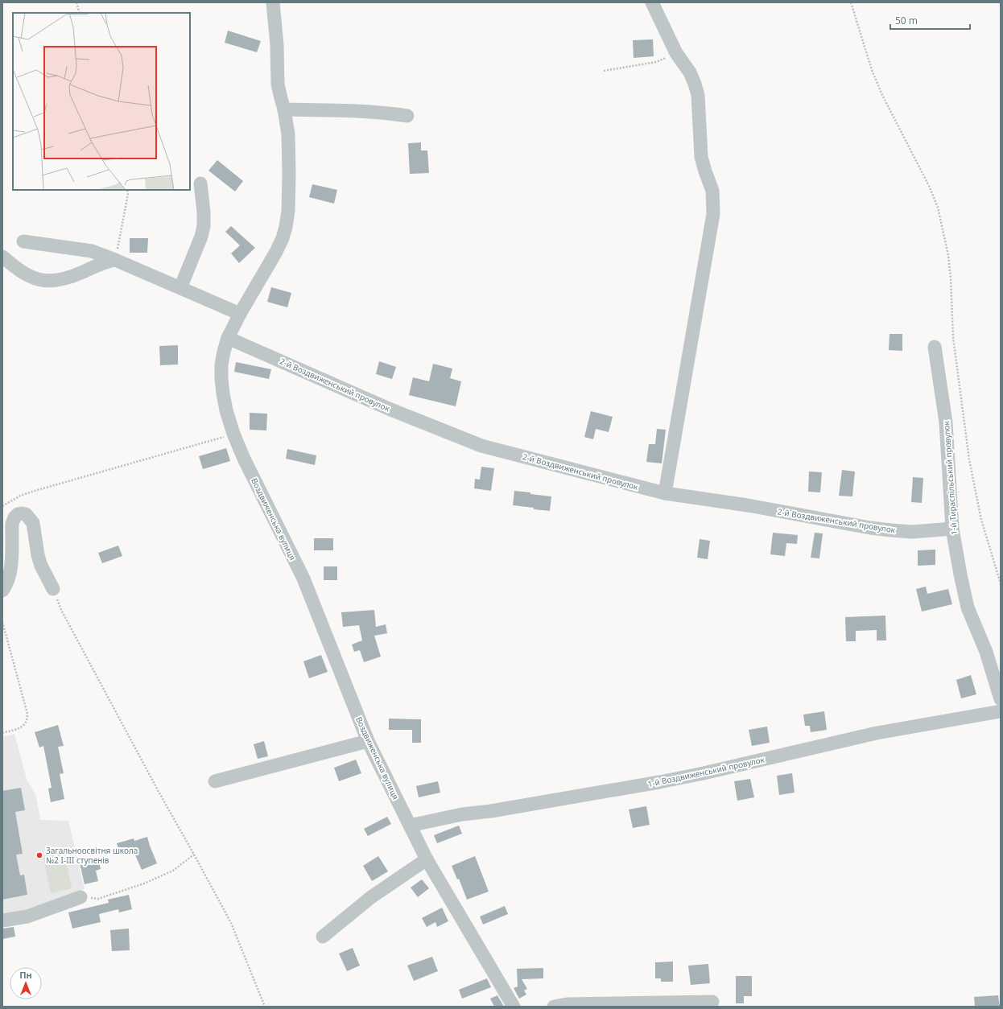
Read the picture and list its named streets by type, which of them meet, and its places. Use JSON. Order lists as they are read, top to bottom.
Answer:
{
  "streets": {
    "street": [
      "2-й Воздвиженський провулок",
      "1-й Тираспільський провулок",
      "Воздвиженська вулиця",
      "1-й Воздвиженський провулок"
    ]
  },
  "crossings": [
    ["2-й Воздвиженський провулок", "1-й Тираспільський провулок"],
    ["2-й Воздвиженський провулок", "Воздвиженська вулиця"],
    ["Воздвиженська вулиця", "1-й Воздвиженський провулок"]
  ],
  "places": ["Загальноосвітня школа №2 I-III ступенів"],
  "scale_bar": "50 m",
  "north": "top"
}
